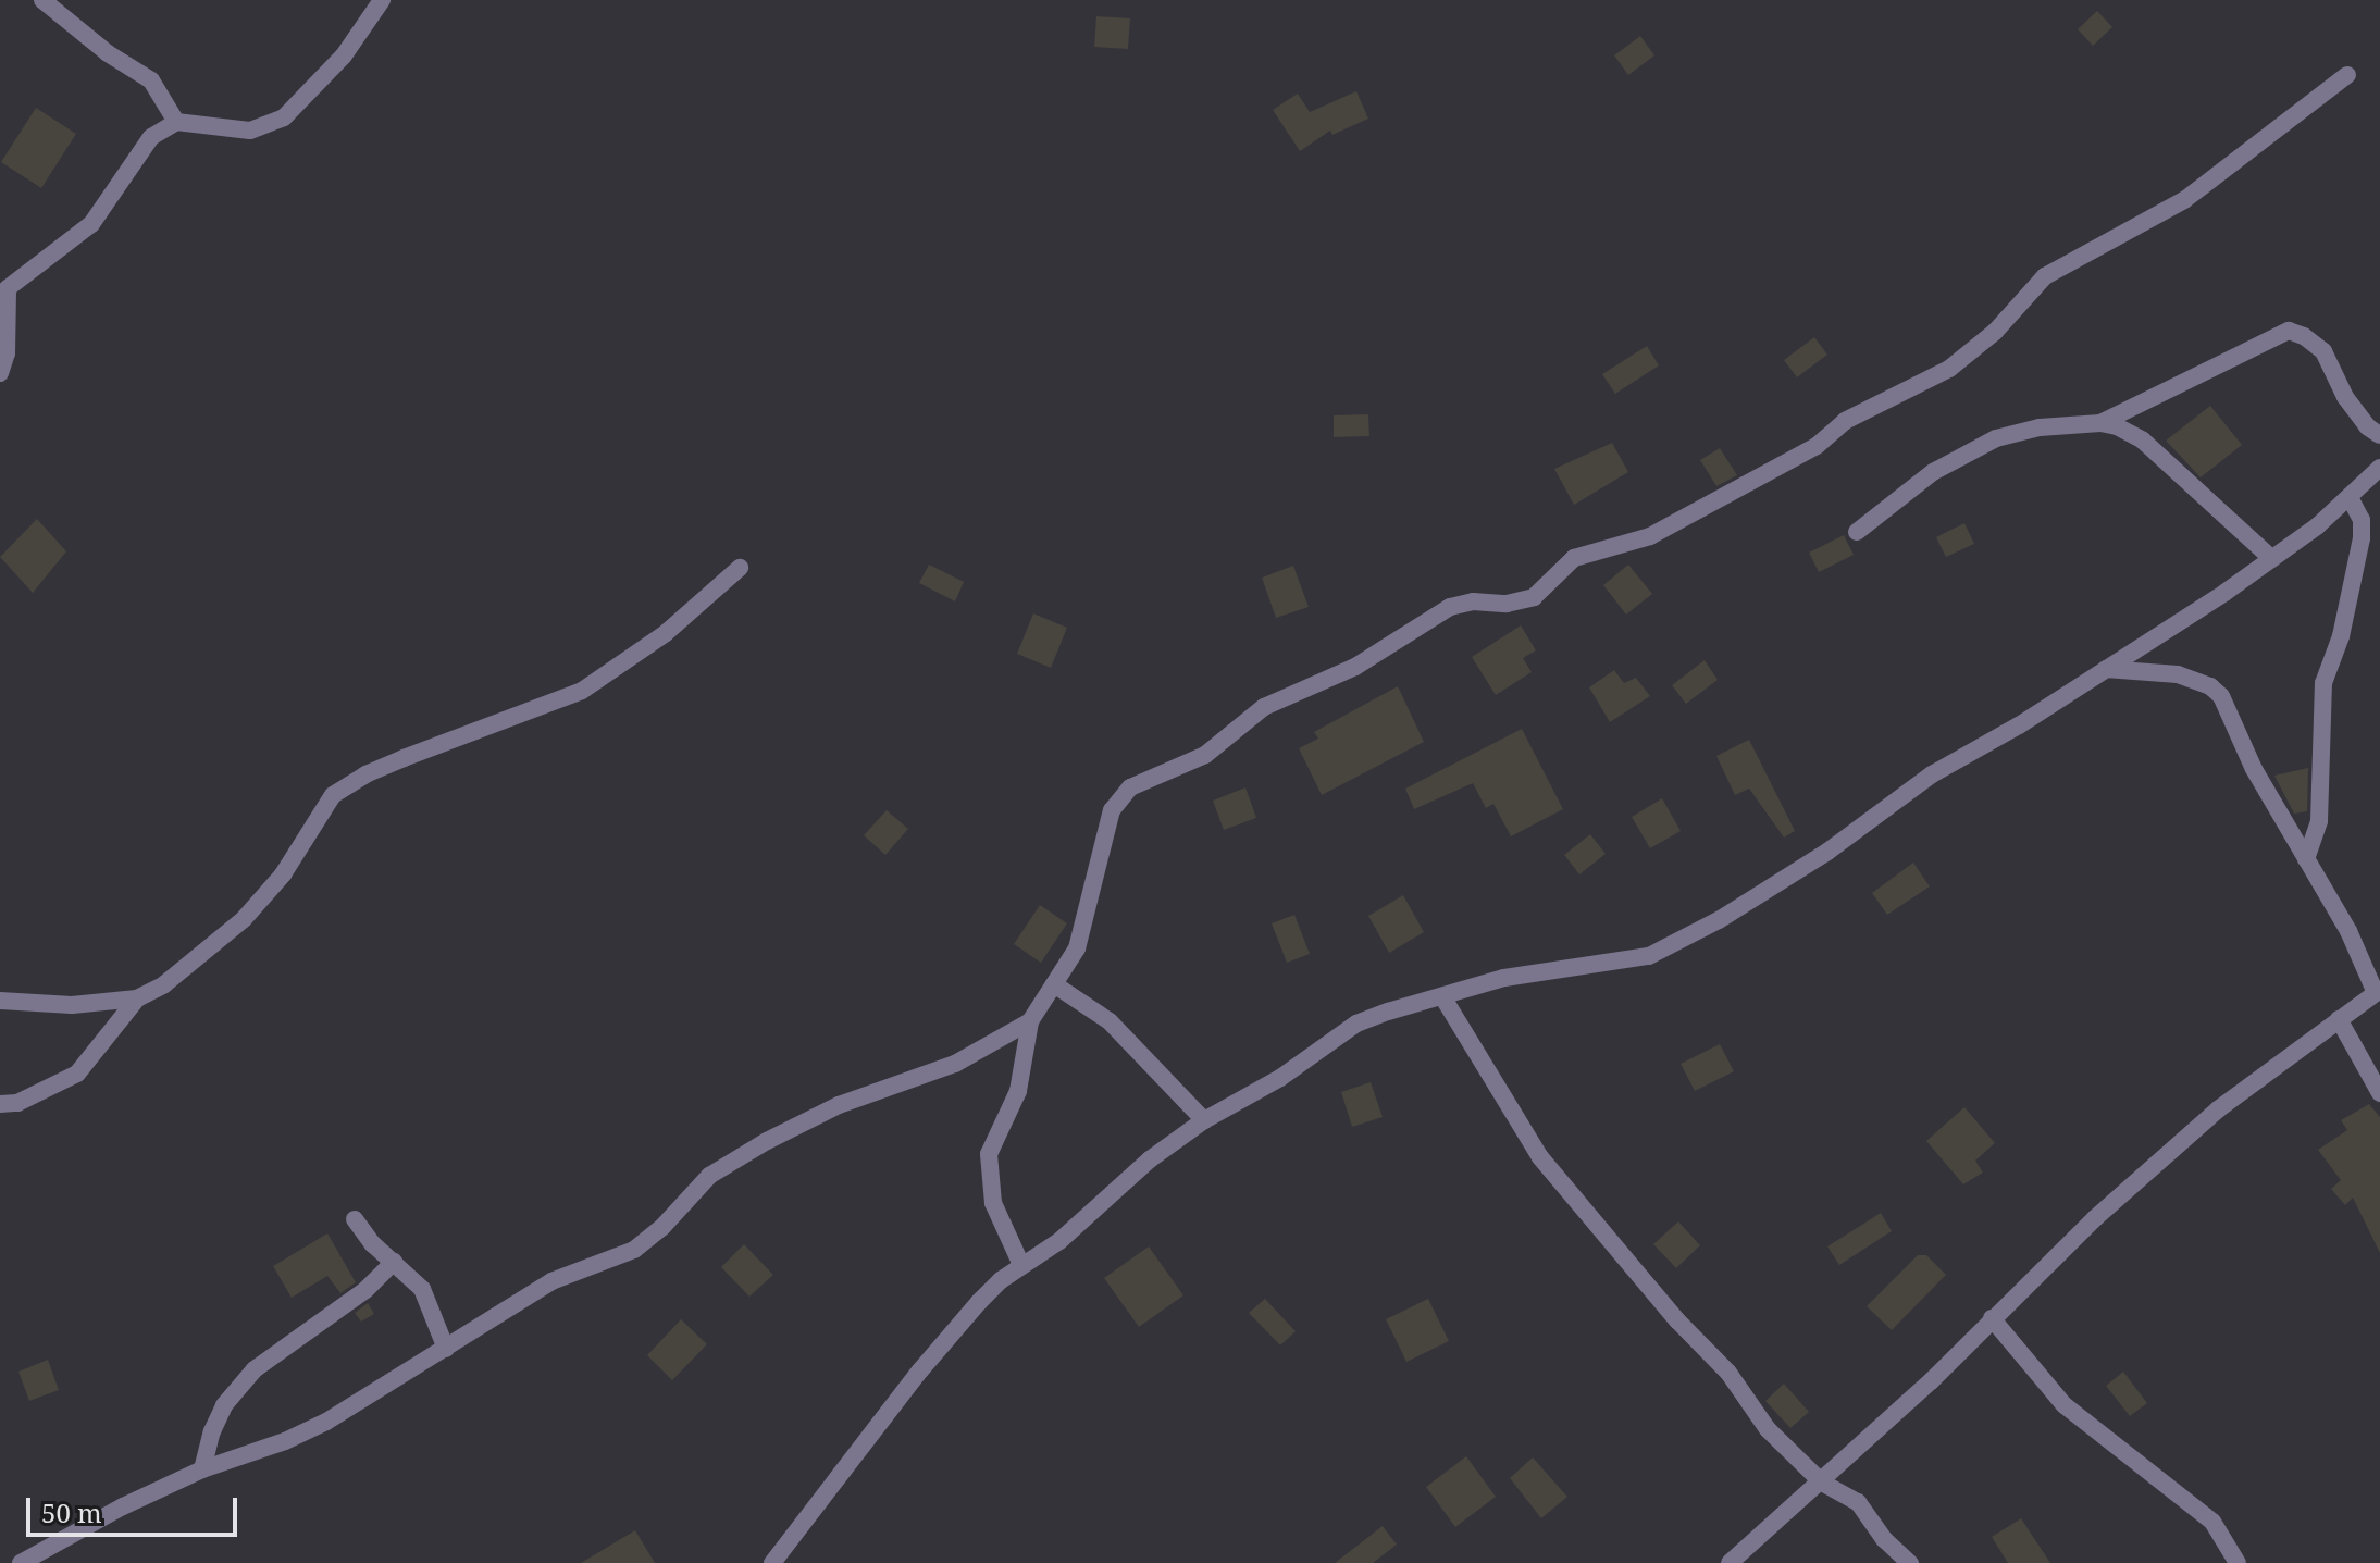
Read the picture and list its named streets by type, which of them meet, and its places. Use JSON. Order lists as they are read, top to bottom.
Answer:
{
  "scale_bar": "50 m"
}
